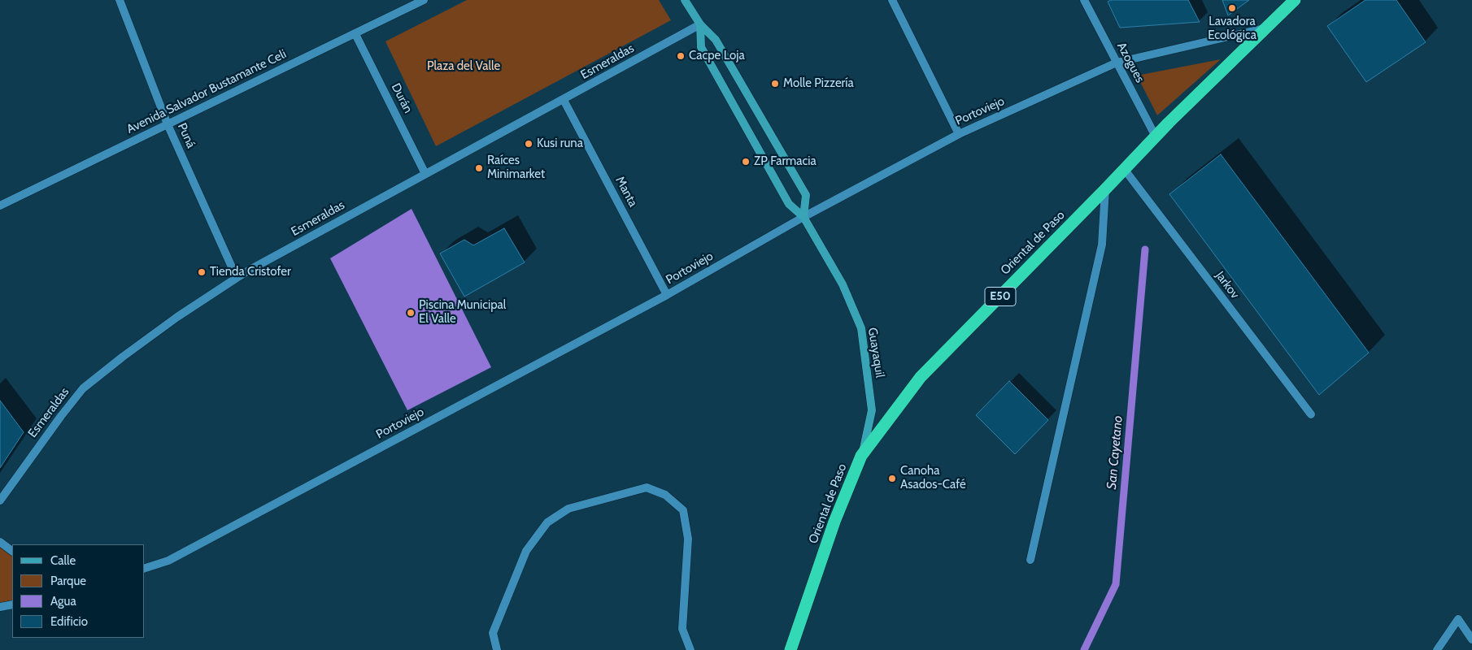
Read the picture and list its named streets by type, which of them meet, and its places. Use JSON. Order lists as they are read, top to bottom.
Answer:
{
  "streets": {
    "highway": ["Oriental de Paso", "E50"],
    "main road": ["Guayaquil"],
    "street": [
      "Esmeraldas",
      "Azogues",
      "Avenida Salvador Bustamante Celi",
      "Durán",
      "Portoviejo",
      "Puná",
      "Manta",
      "Jarkov"
    ]
  },
  "crossings": [
    ["Esmeraldas", "Durán"],
    ["Esmeraldas", "Puná"],
    ["Esmeraldas", "Manta"],
    ["Esmeraldas", "Guayaquil"],
    ["Azogues", "Portoviejo"],
    ["Azogues", "Oriental de Paso"],
    ["Avenida Salvador Bustamante Celi", "Durán"],
    ["Avenida Salvador Bustamante Celi", "Puná"],
    ["Portoviejo", "Manta"],
    ["Portoviejo", "Oriental de Paso"],
    ["Portoviejo", "Guayaquil"],
    ["Oriental de Paso", "Jarkov"],
    ["Oriental de Paso", "Guayaquil"]
  ],
  "water": ["San Cayetano"],
  "parks": ["Plaza del Valle"],
  "places": [
    "Lavadora Ecológica",
    "Cacpe Loja",
    "Molle Pizzería",
    "Kusi runa",
    "ZP Farmacia",
    "Raíces Minimarket",
    "Tienda Cristofer",
    "Piscina Municipal El Valle",
    "Canoha Asados-Café"
  ],
  "legend": [
    "Calle",
    "Parque",
    "Agua",
    "Edificio"
  ]
}
